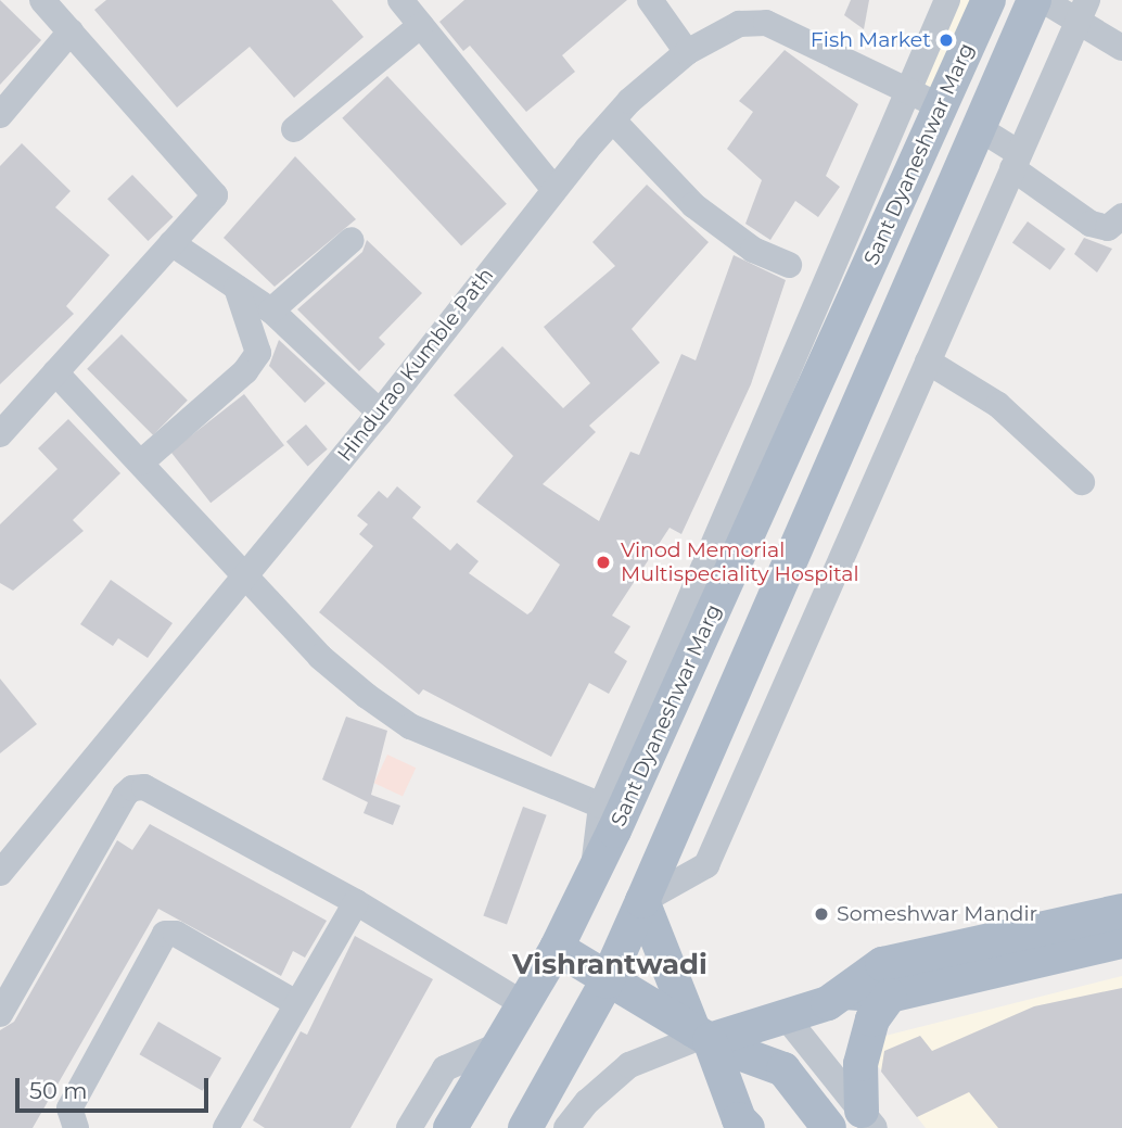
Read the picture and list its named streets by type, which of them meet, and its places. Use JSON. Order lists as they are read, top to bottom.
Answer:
{
  "streets": {
    "main road": ["Sant Dyaneshwar Marg"],
    "street": ["Hindurao Kumble Path"]
  },
  "crossings": [
    ["Sant Dyaneshwar Marg", "Hindurao Kumble Path"]
  ],
  "districts": ["Vishrantwadi"],
  "places": ["Fish Market", "Vinod Memorial Multispeciality Hospital", "Someshwar Mandir"],
  "scale_bar": "50 m"
}
